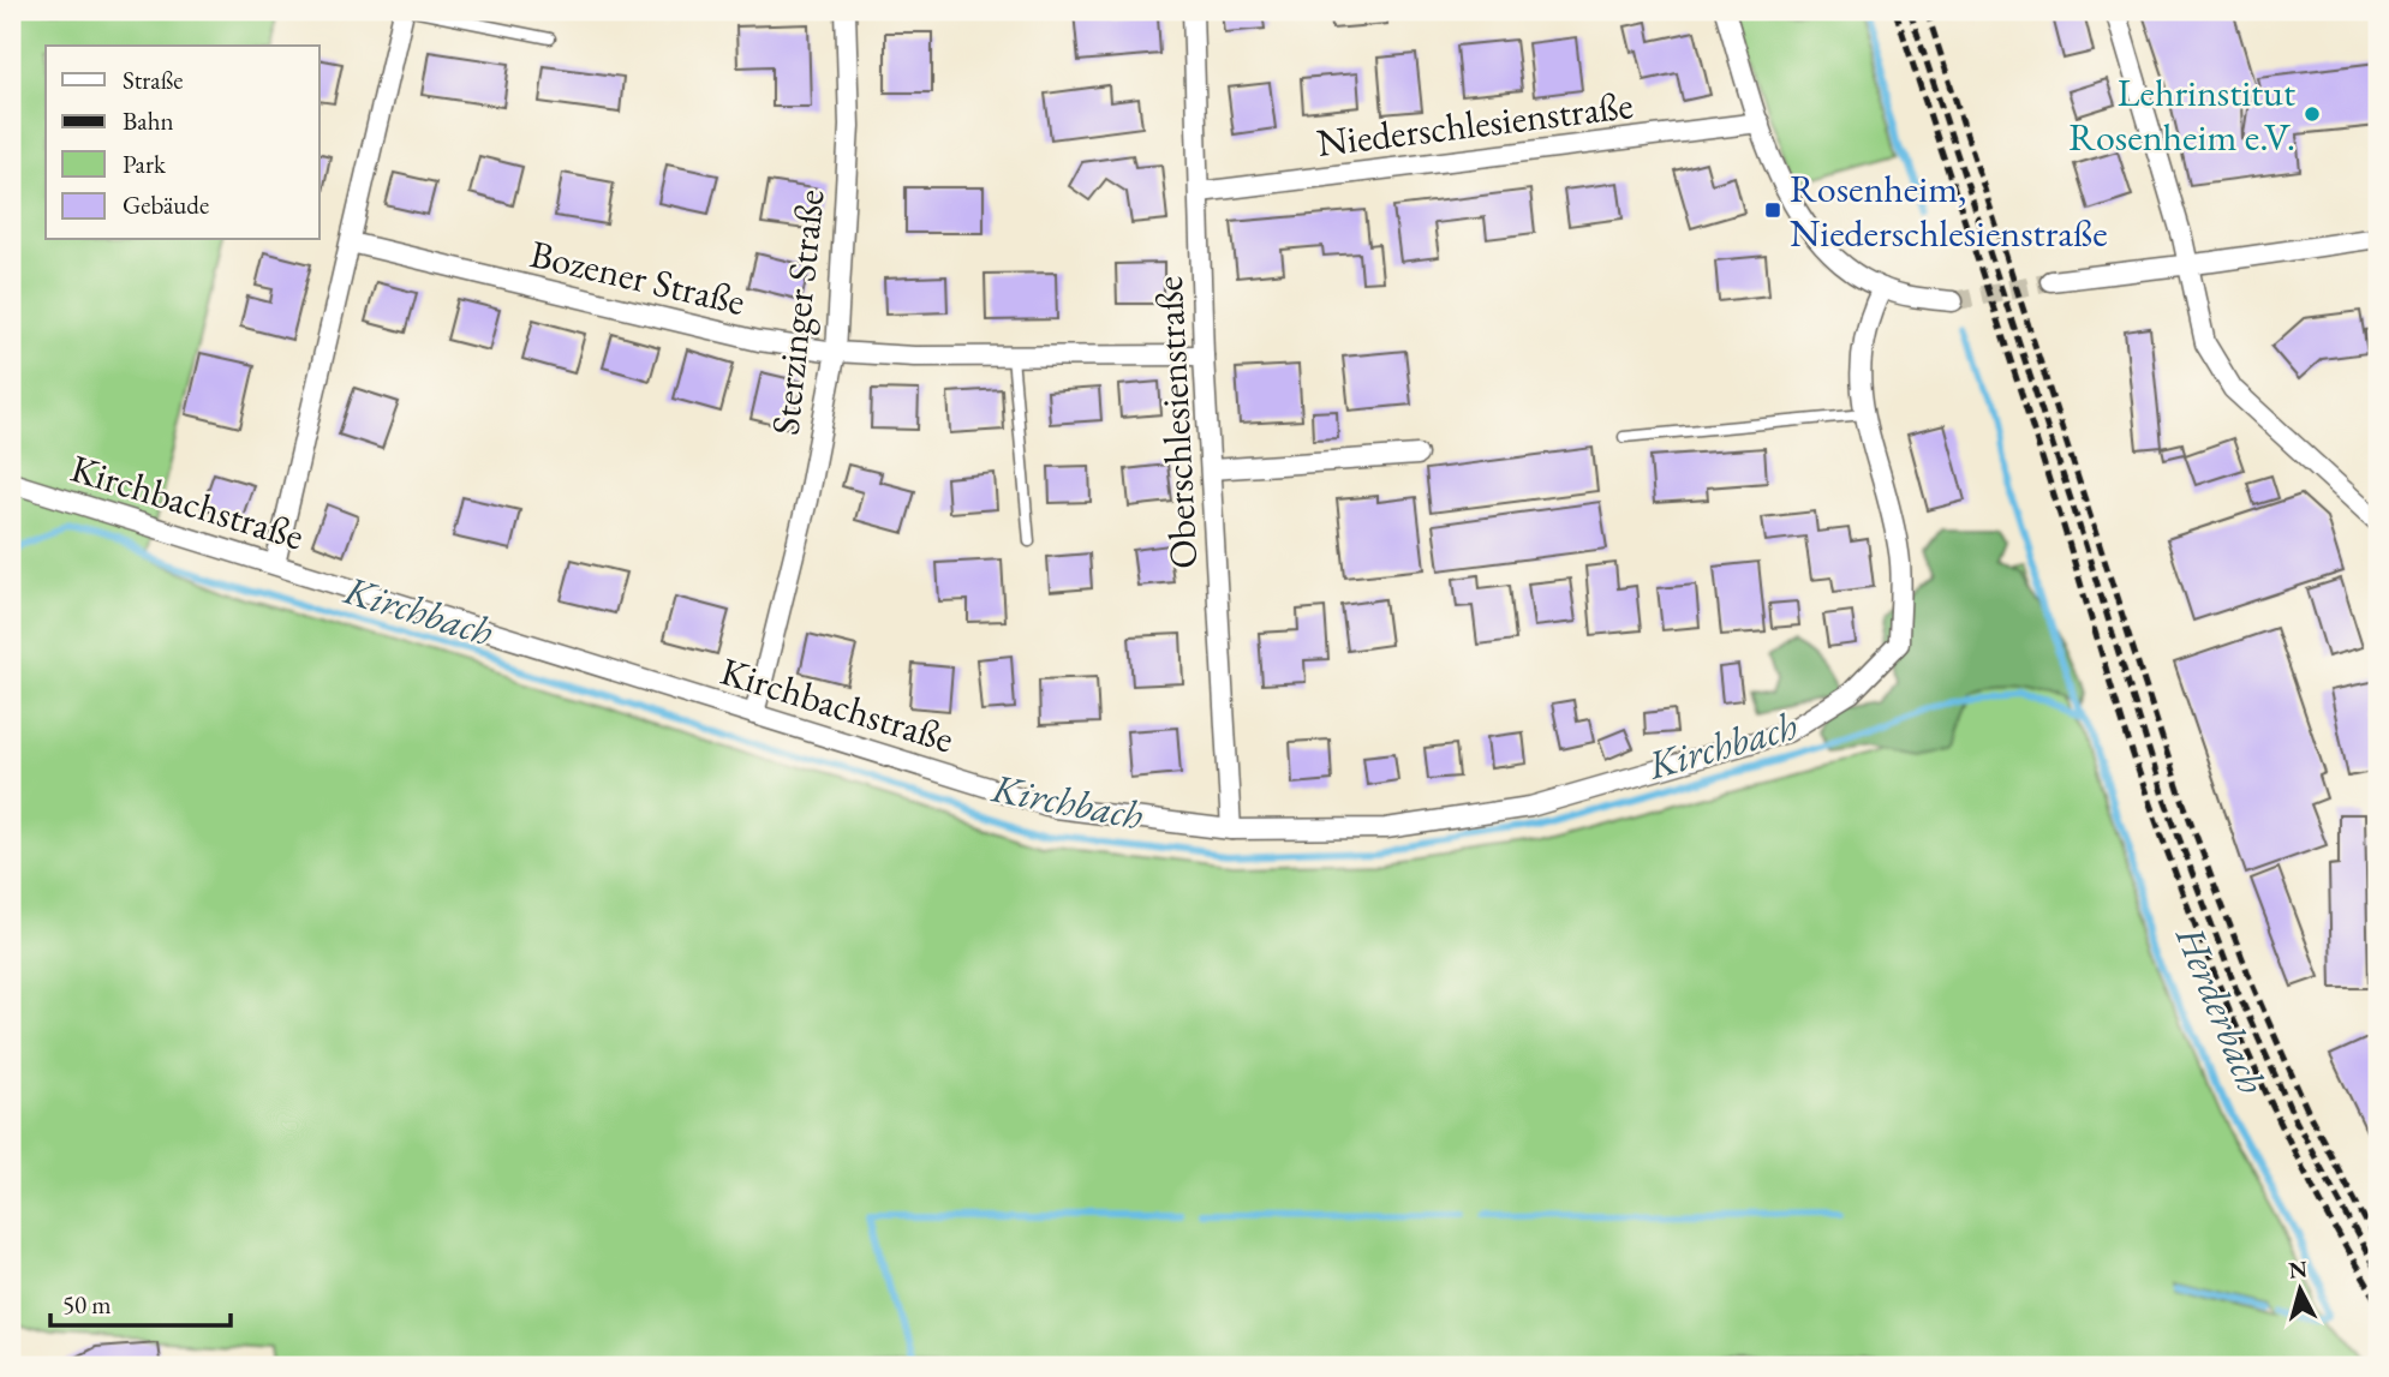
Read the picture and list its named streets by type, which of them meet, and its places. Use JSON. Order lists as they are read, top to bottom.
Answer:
{
  "streets": {
    "street": [
      "Niederschlesienstraße",
      "Bozener Straße",
      "Sterzinger Straße",
      "Oberschlesienstraße",
      "Kirchbachstraße"
    ]
  },
  "crossings": [
    ["Niederschlesienstraße", "Oberschlesienstraße"],
    ["Bozener Straße", "Sterzinger Straße"],
    ["Bozener Straße", "Oberschlesienstraße"],
    ["Sterzinger Straße", "Kirchbachstraße"],
    ["Oberschlesienstraße", "Kirchbachstraße"]
  ],
  "water": ["Kirchbach", "Herderbach"],
  "places": {
    "other": ["Lehrinstitut Rosenheim e.V."],
    "transit": ["Rosenheim, Niederschlesienstraße"]
  },
  "legend": [
    "Straße",
    "Bahn",
    "Park",
    "Gebäude"
  ],
  "scale_bar": "50 m",
  "north": "top"
}
